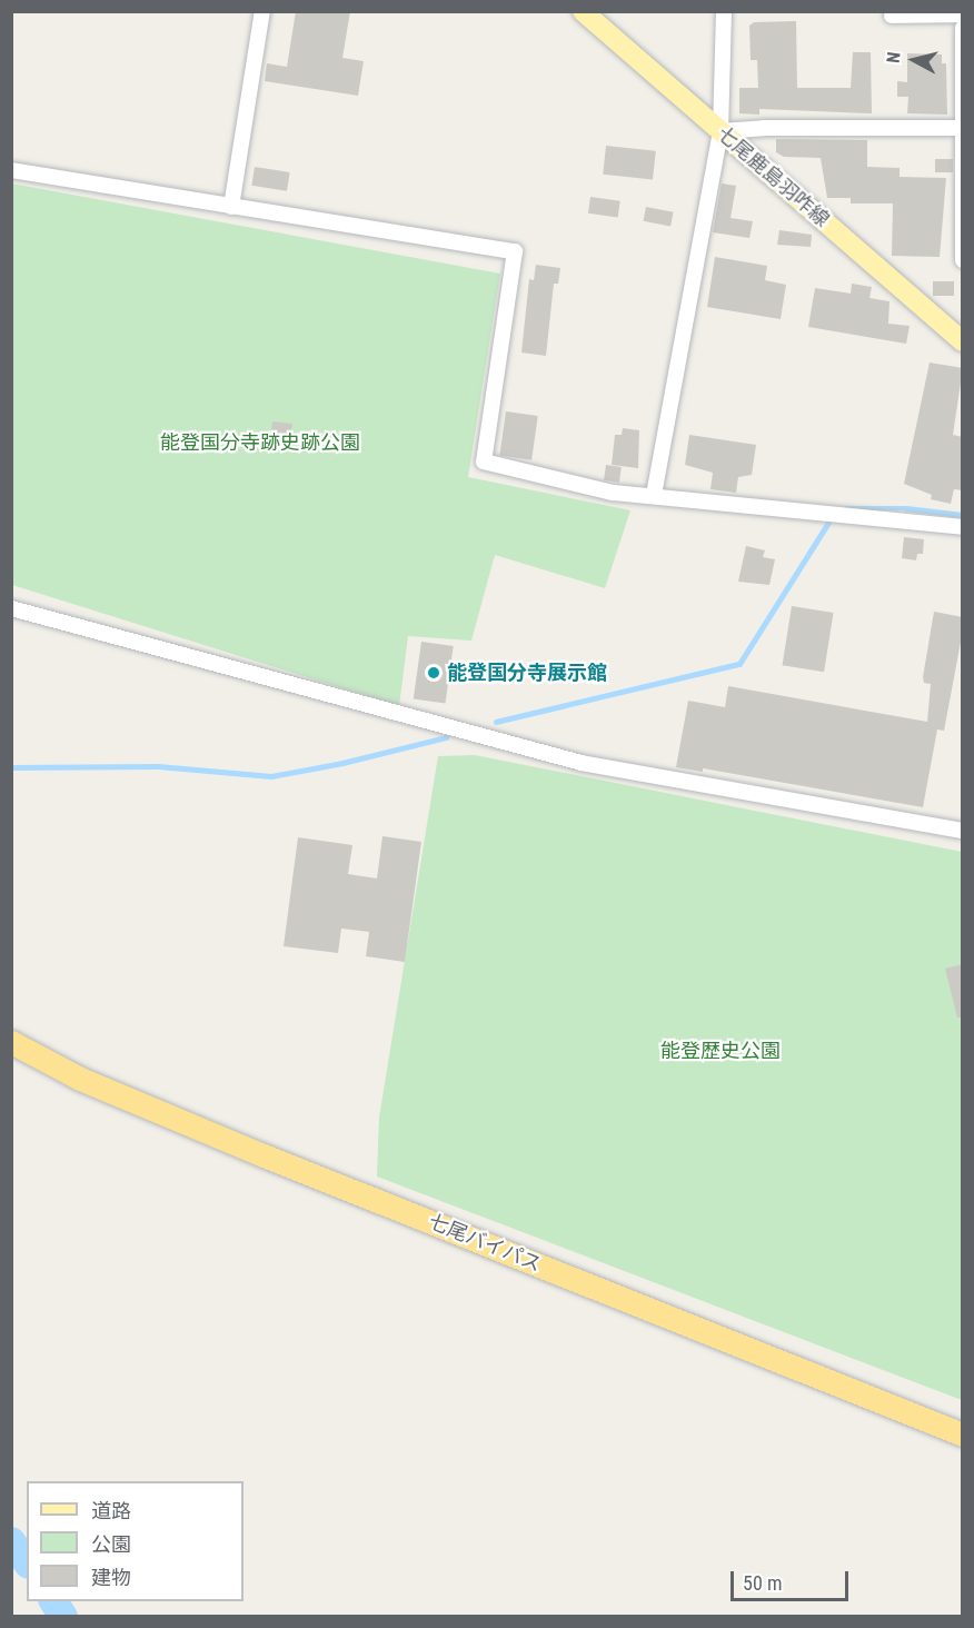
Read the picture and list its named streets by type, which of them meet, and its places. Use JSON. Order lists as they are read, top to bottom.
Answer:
{
  "streets": {
    "highway": ["七尾バイパス"],
    "main road": ["七尾鹿島羽咋線"]
  },
  "parks": ["能登国分寺跡史跡公園", "能登歴史公園"],
  "places": ["能登国分寺展示館"],
  "legend": ["道路", "公園", "建物"],
  "scale_bar": "50 m",
  "north": "left"
}
